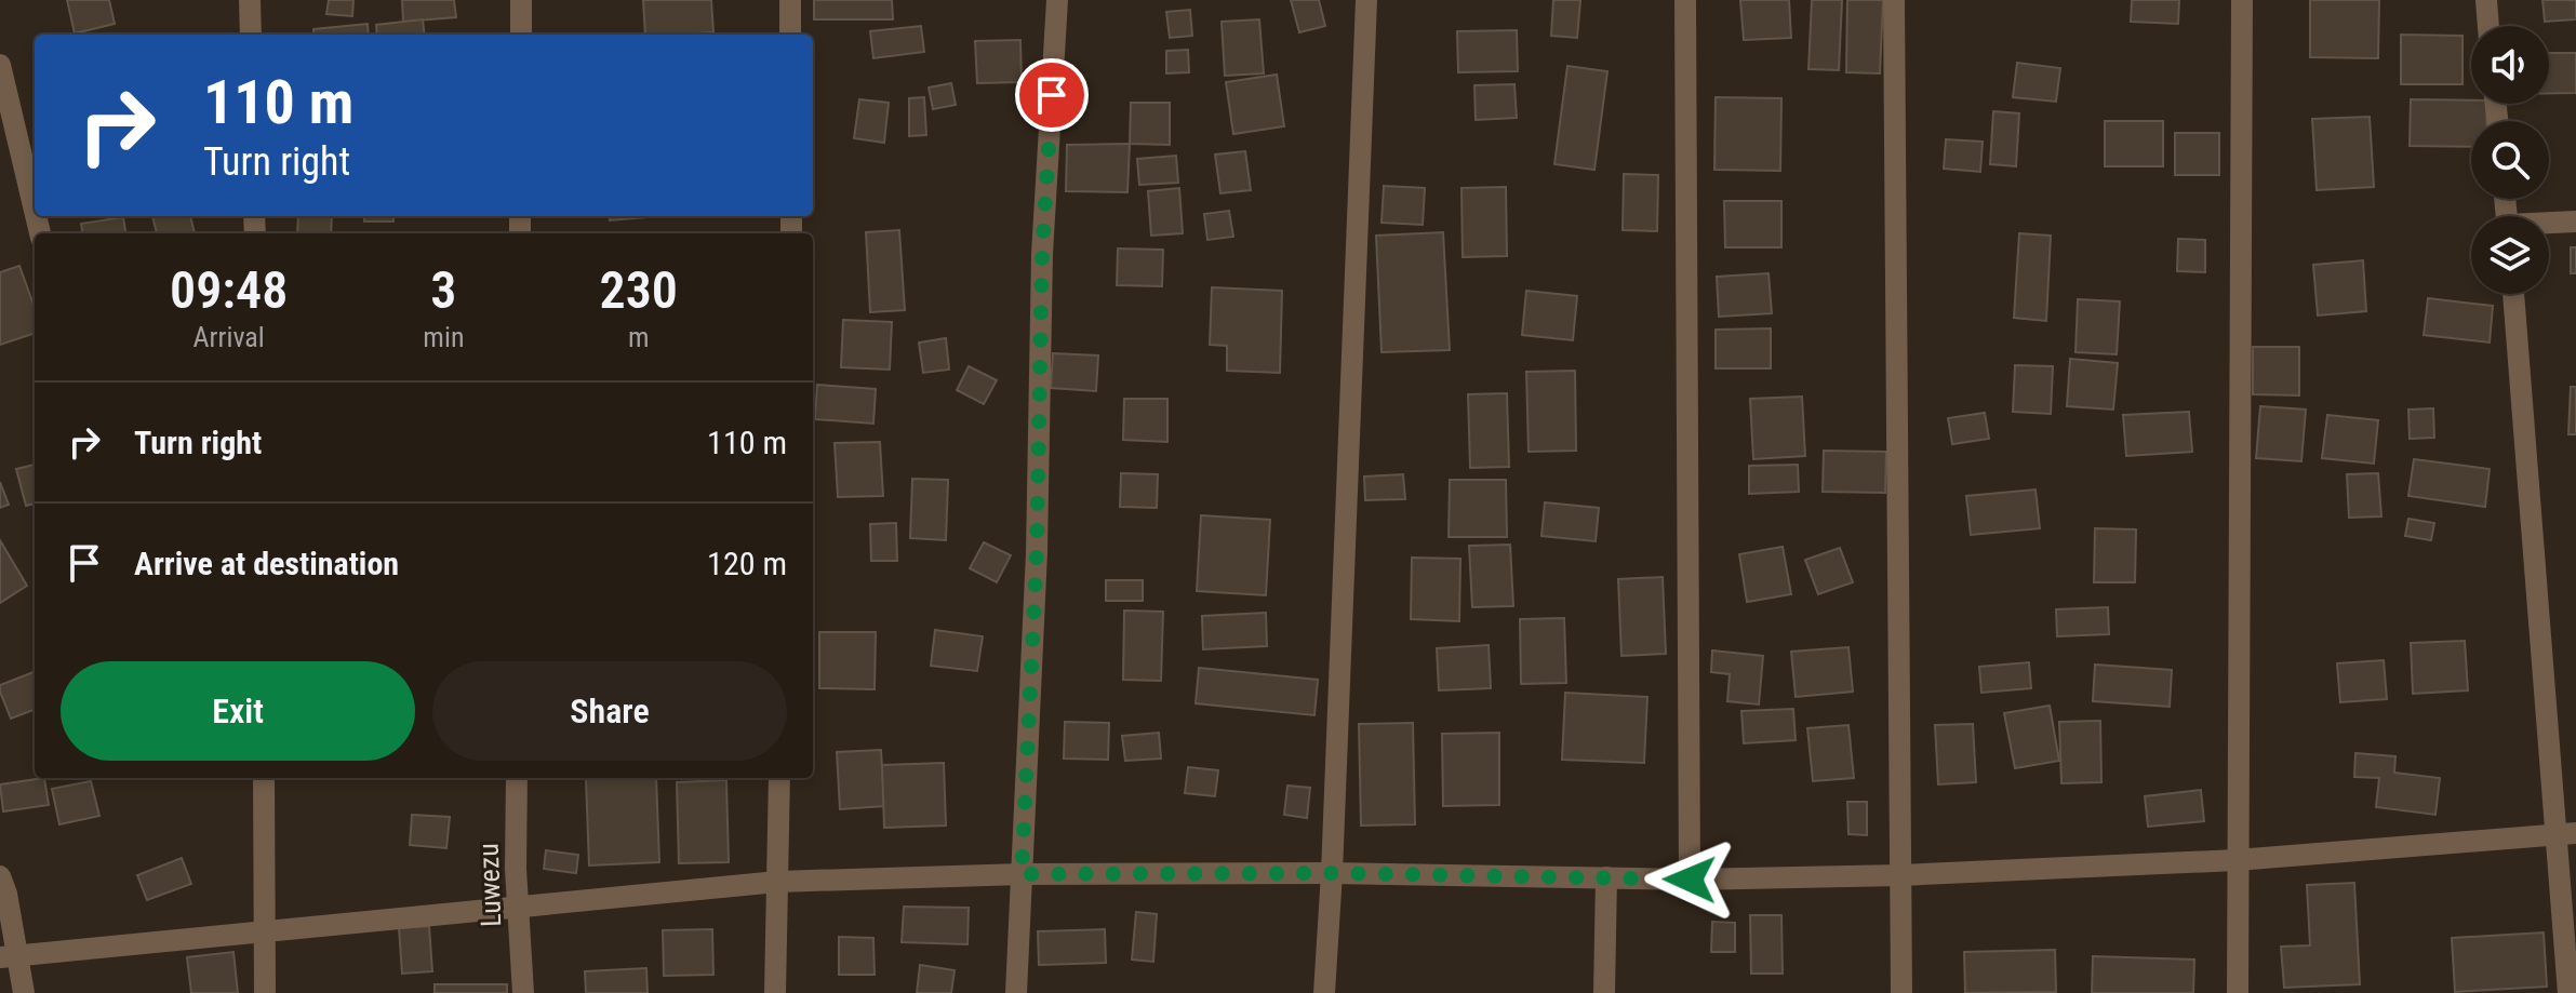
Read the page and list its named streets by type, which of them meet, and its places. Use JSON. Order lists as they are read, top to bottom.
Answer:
{
  "streets": {
    "street": ["Luwezu"]
  },
  "page": {
    "turn": ["110 m", "Turn right"],
    "eta": [
      "09:48",
      "Arrival",
      "3",
      "min",
      "230",
      "m"
    ],
    "list": [
      {
        "name": "Turn right",
        "value": "110 m"
      },
      {
        "name": "Arrive at destination",
        "value": "120 m"
      }
    ],
    "buttons": ["Exit", "Share"]
  }
}
